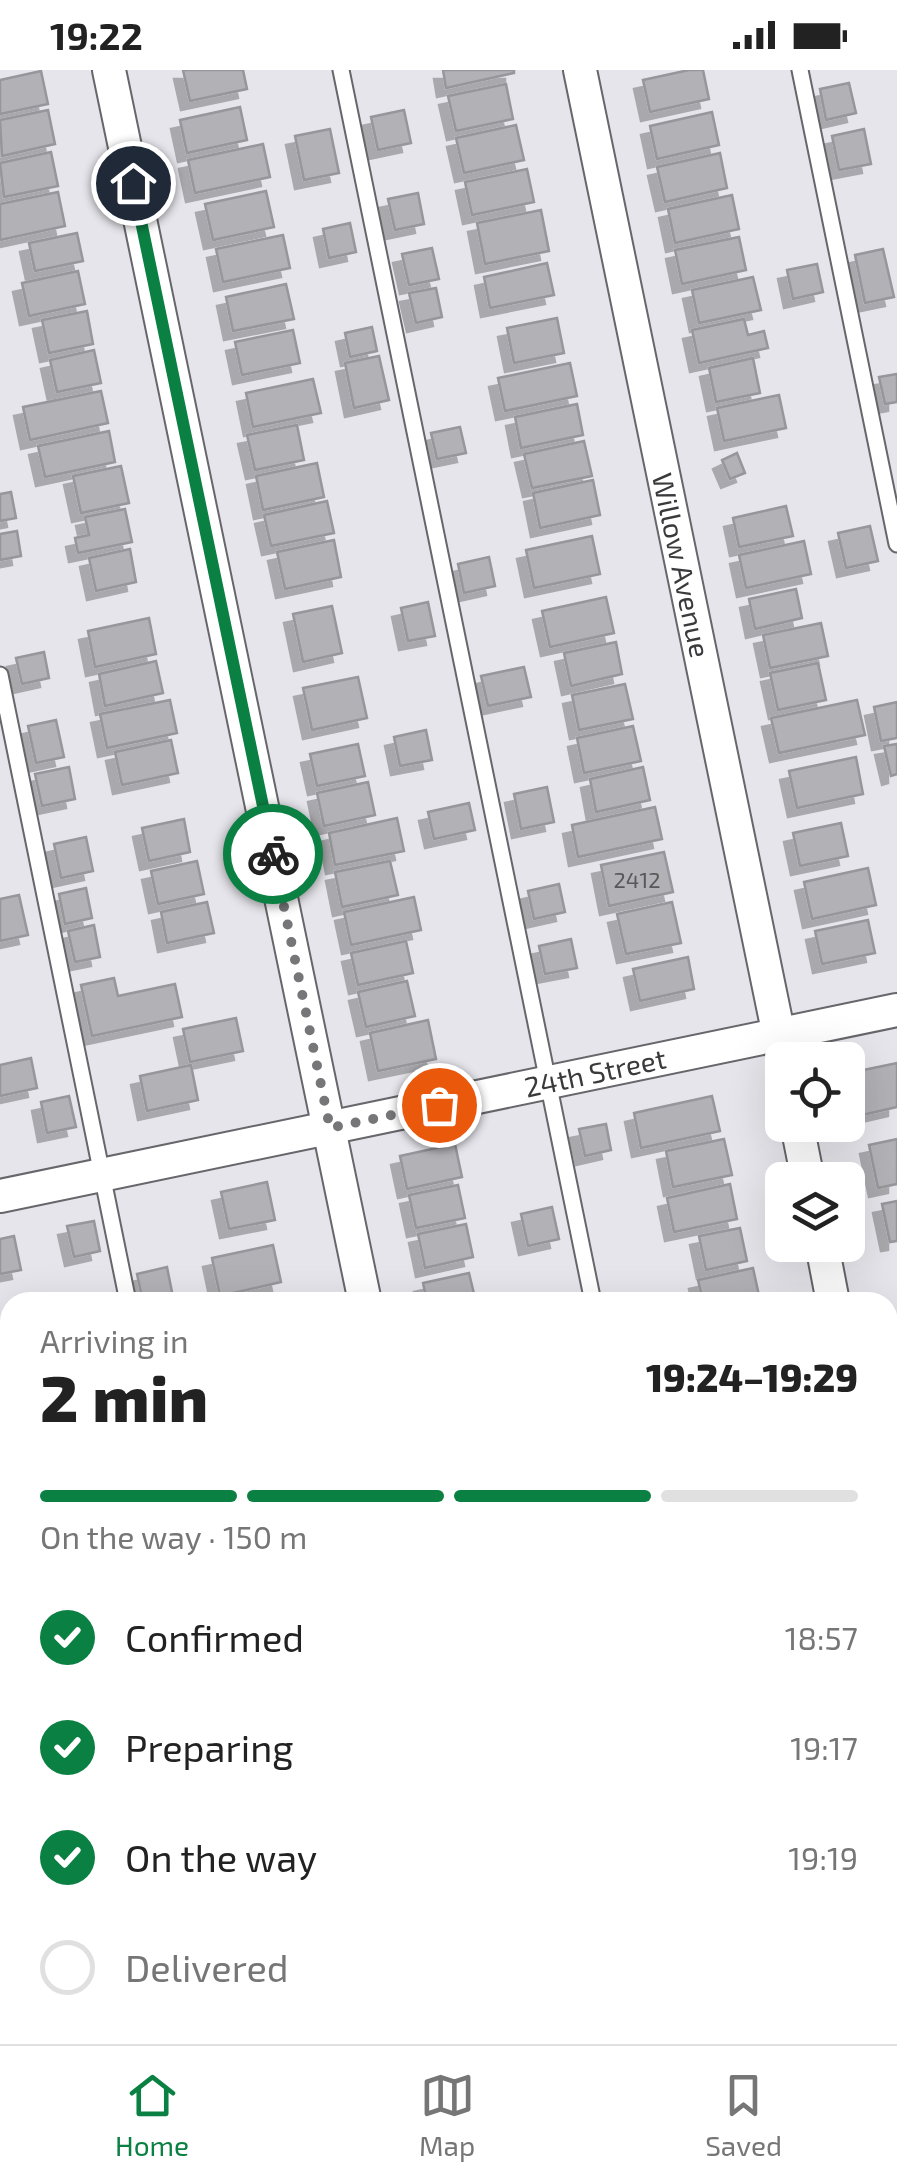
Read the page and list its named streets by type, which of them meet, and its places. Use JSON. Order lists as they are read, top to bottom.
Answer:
{
  "streets": {
    "street": ["Willow Avenue", "24th Street"]
  },
  "house_numbers": ["2412"],
  "page": {
    "status": "19:22",
    "heading": ["2 min", "Arriving in", "19:24–19:29"],
    "bar": "On the way · 150 m",
    "list": [
      ["Confirmed", "18:57"],
      ["Preparing", "19:17"],
      ["On the way", "19:19"],
      "Delivered"
    ],
    "tabs": ["Home", "Map", "Saved"]
  }
}
